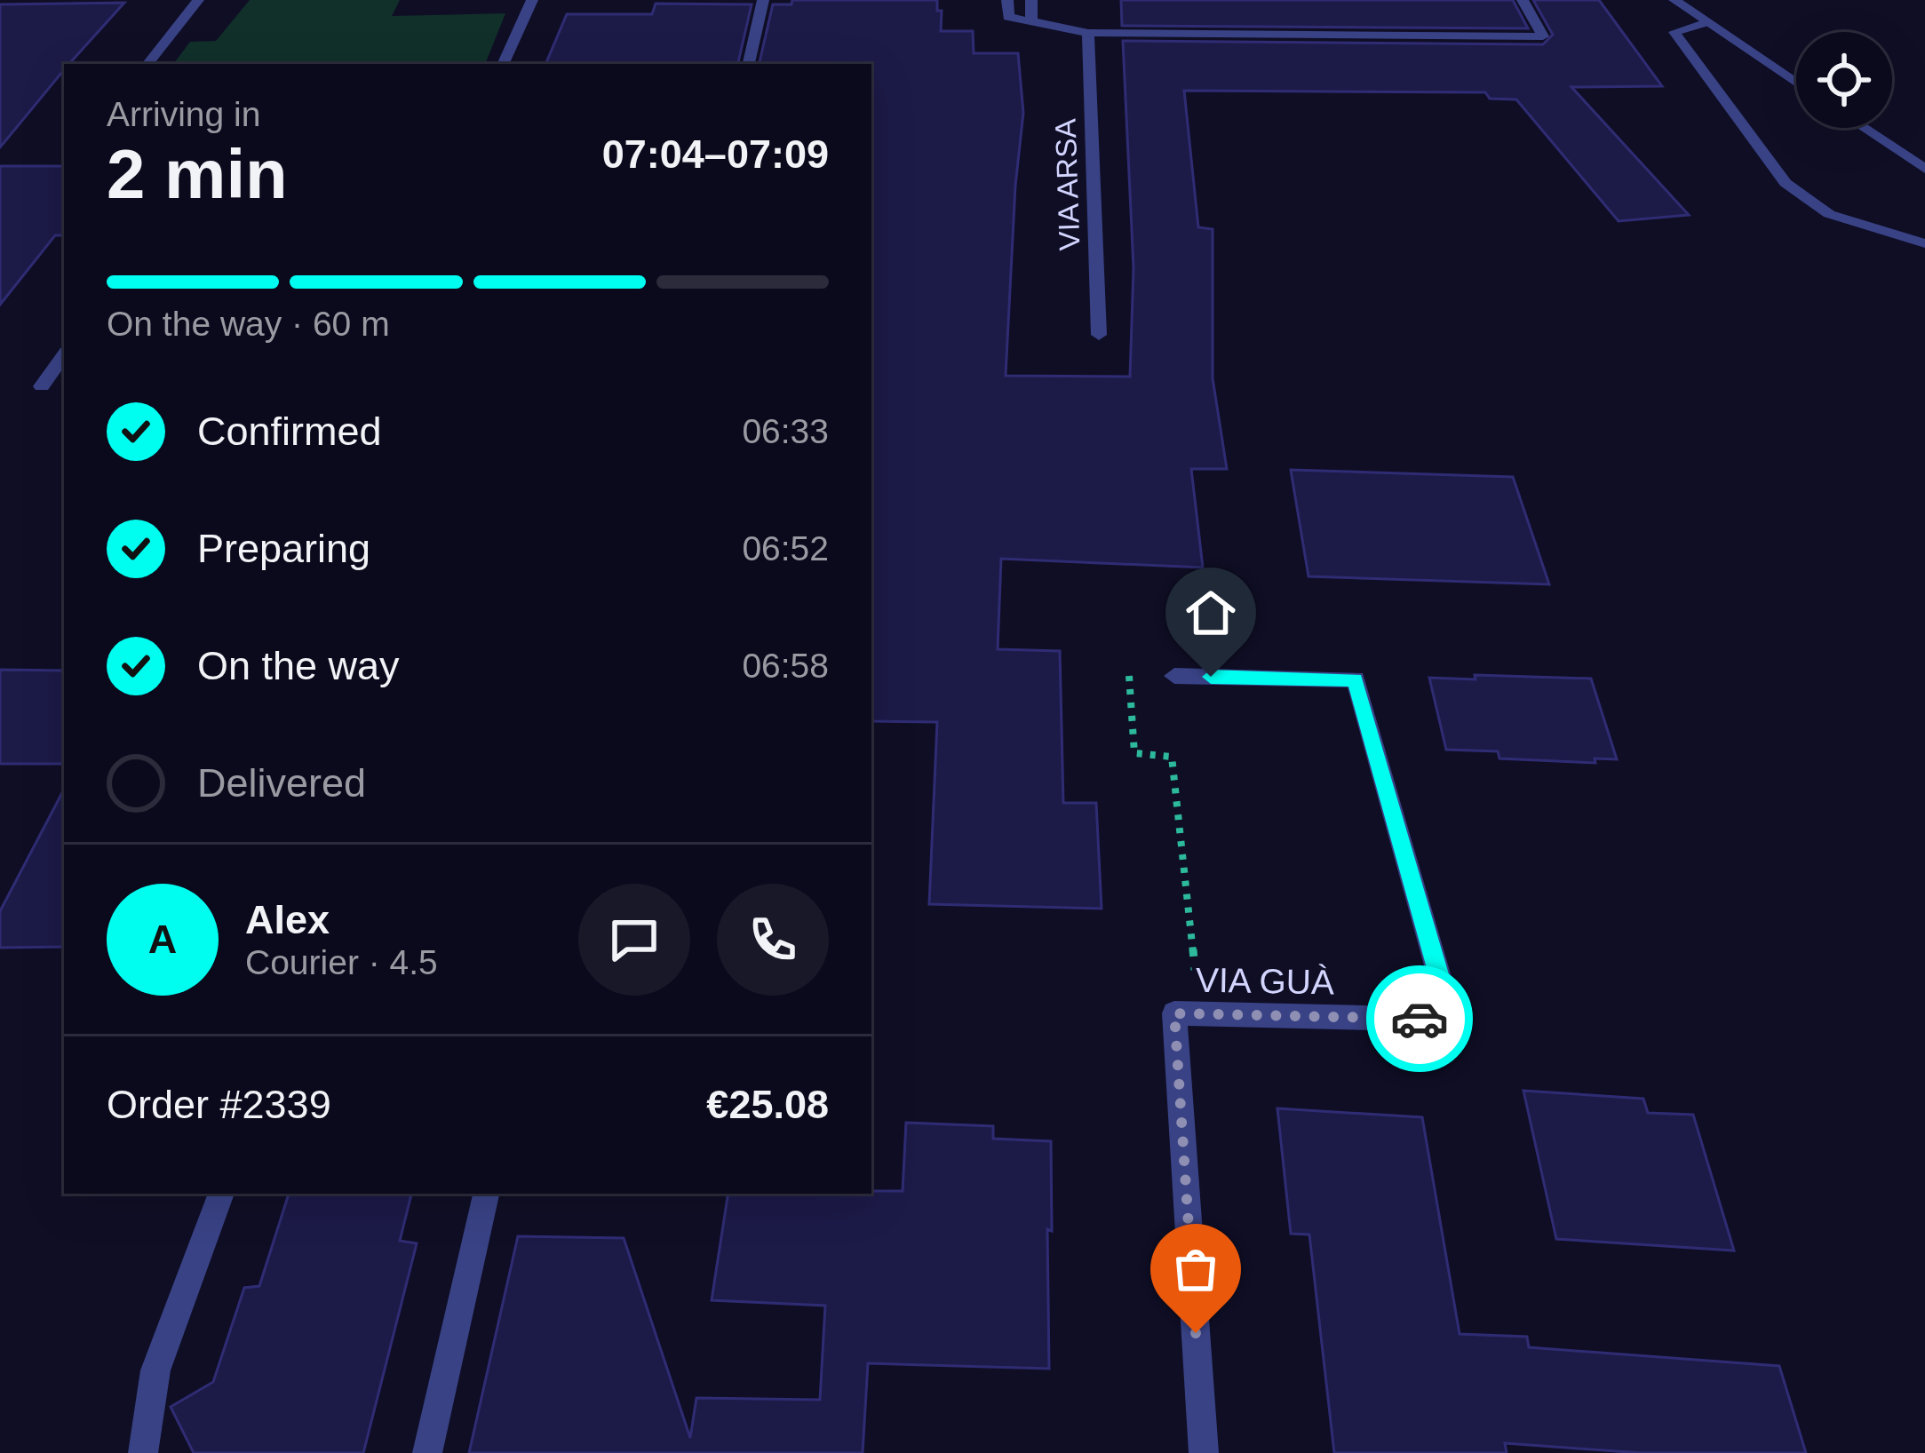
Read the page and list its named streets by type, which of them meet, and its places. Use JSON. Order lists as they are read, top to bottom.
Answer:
{
  "streets": {
    "street": ["VIA ARSA", "VIA GUÀ"]
  },
  "page": {
    "heading": ["2 min", "Arriving in", "07:04–07:09"],
    "panel": [
      "Alex",
      "Courier · 4.5",
      "Order #2339",
      "€25.08"
    ],
    "bar": "On the way · 60 m",
    "list": [
      ["Confirmed", "06:33"],
      ["Preparing", "06:52"],
      ["On the way", "06:58"],
      "Delivered"
    ],
    "round": "A"
  }
}
